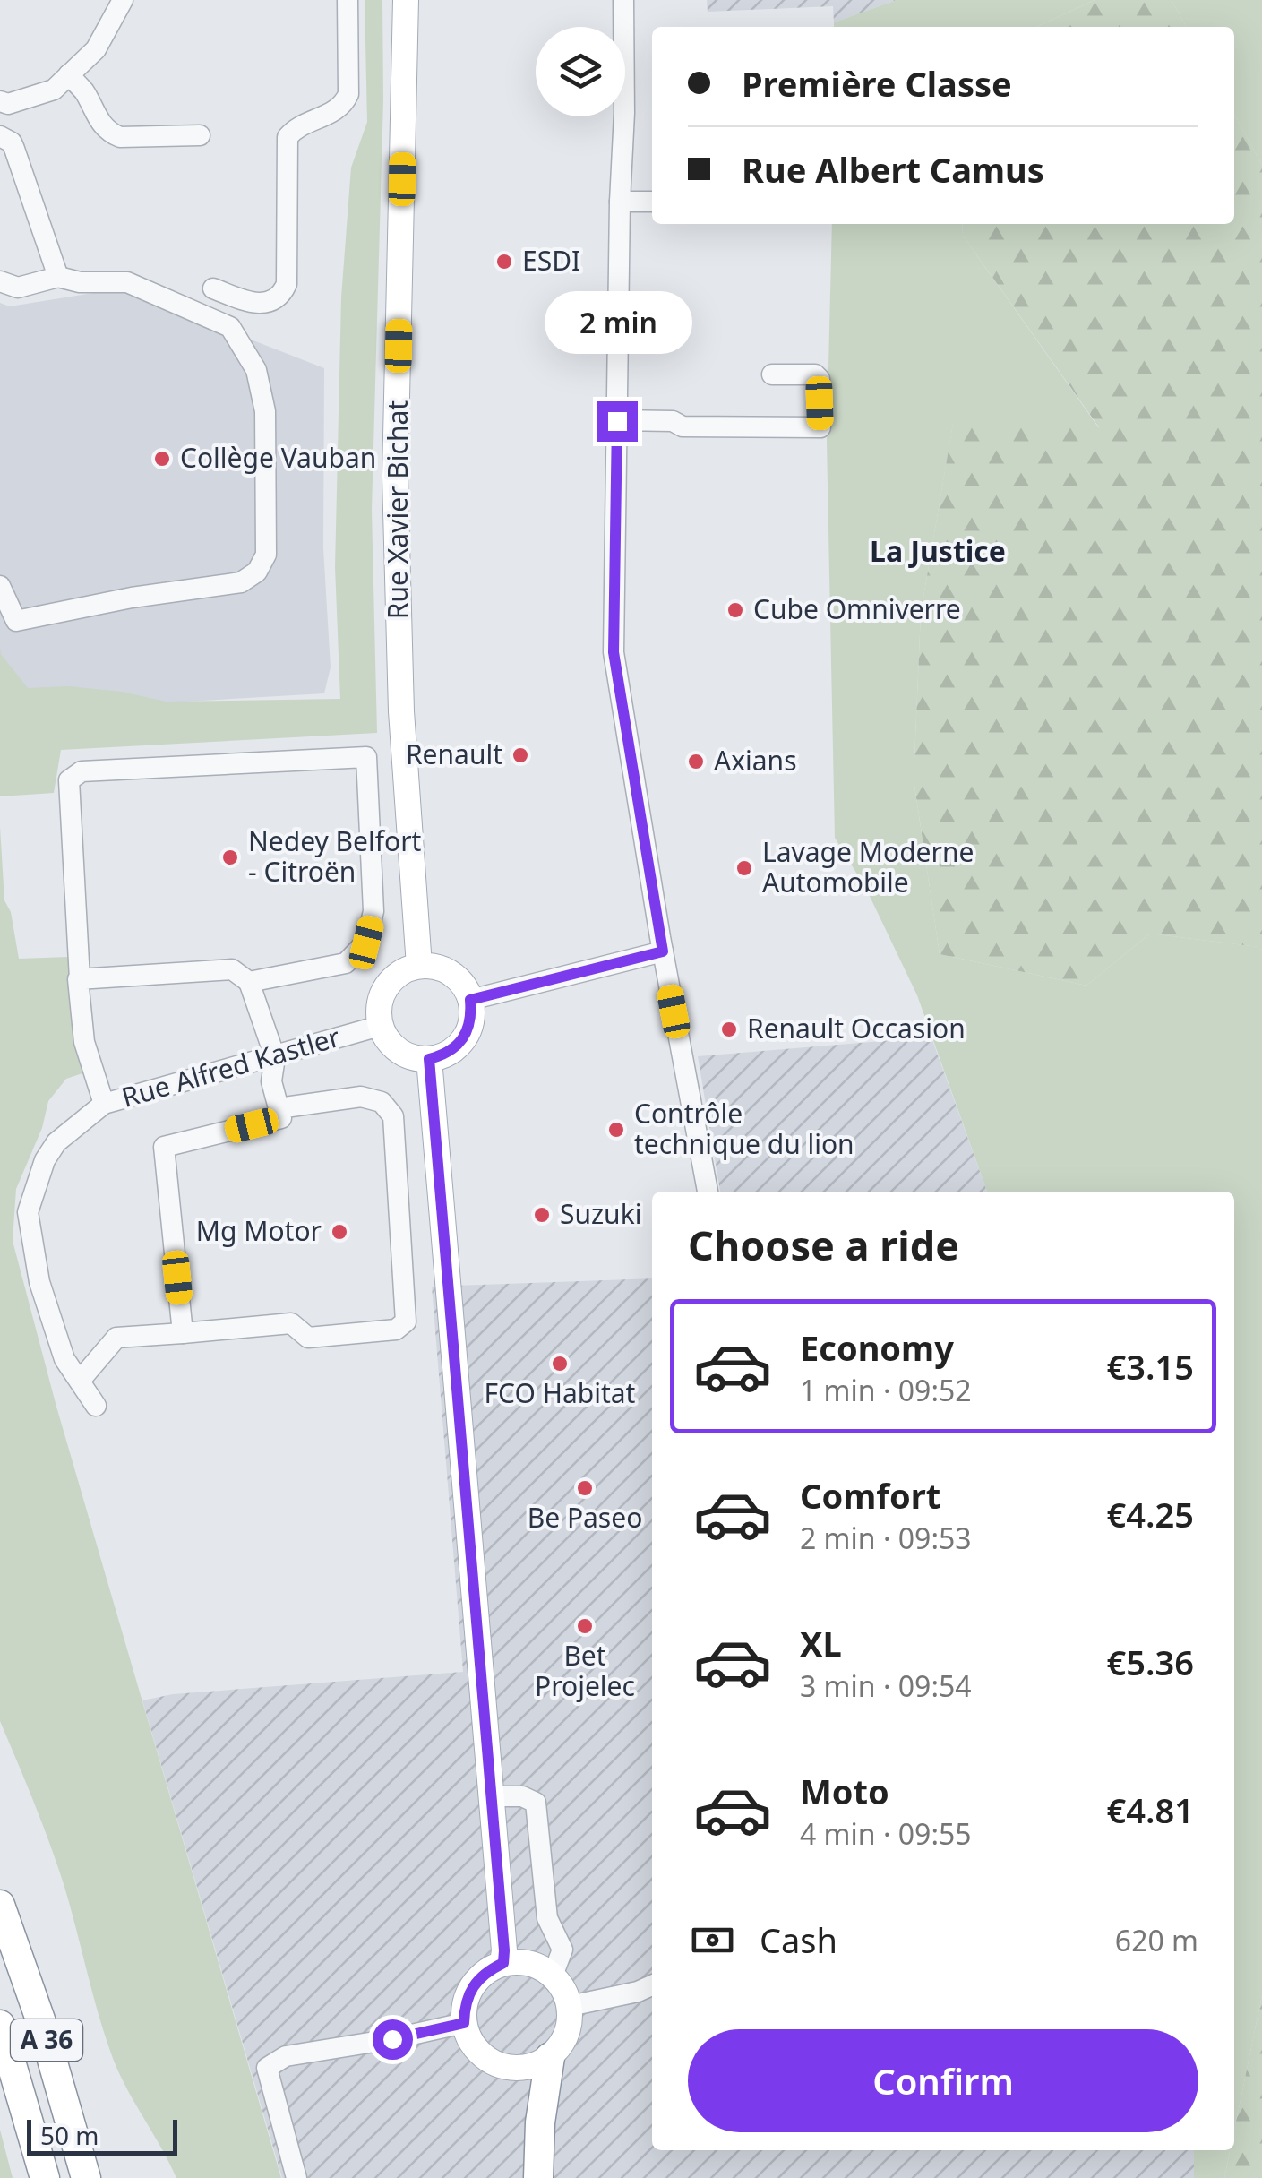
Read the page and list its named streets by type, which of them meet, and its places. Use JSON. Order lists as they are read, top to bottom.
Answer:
{
  "streets": {
    "highway": ["A 36"],
    "main road": ["Rue Xavier Bichat"],
    "street": ["Rue Alfred Kastler"]
  },
  "crossings": [
    ["Rue Xavier Bichat", "Rue Alfred Kastler"]
  ],
  "districts": ["La Justice"],
  "places": [
    "ESDI",
    "Collège Vauban",
    "Cube Omniverre",
    "Renault",
    "Axians",
    "Nedey Belfort - Citroën",
    "Lavage Moderne Automobile",
    "Renault Occasion",
    "Contrôle technique du lion",
    "Suzuki",
    "Mg Motor",
    "FCO Habitat",
    "Be Paseo",
    "Bet Projelec"
  ],
  "scale_bar": "50 m",
  "page": {
    "banner": ["Première Classe", "Rue Albert Camus"],
    "bubble": "2 min",
    "heading": "Choose a ride",
    "list": [
      {
        "name": "Economy",
        "note": "1 min · 09:52",
        "value": "€3.15"
      },
      {
        "name": "Comfort",
        "note": "2 min · 09:53",
        "value": "€4.25"
      },
      {
        "name": "XL",
        "note": "3 min · 09:54",
        "value": "€5.36"
      },
      {
        "name": "Moto",
        "note": "4 min · 09:55",
        "value": "€4.81"
      }
    ],
    "pay": ["Cash", "620 m"],
    "buttons": "Confirm",
    "scale": "50 m"
  }
}
